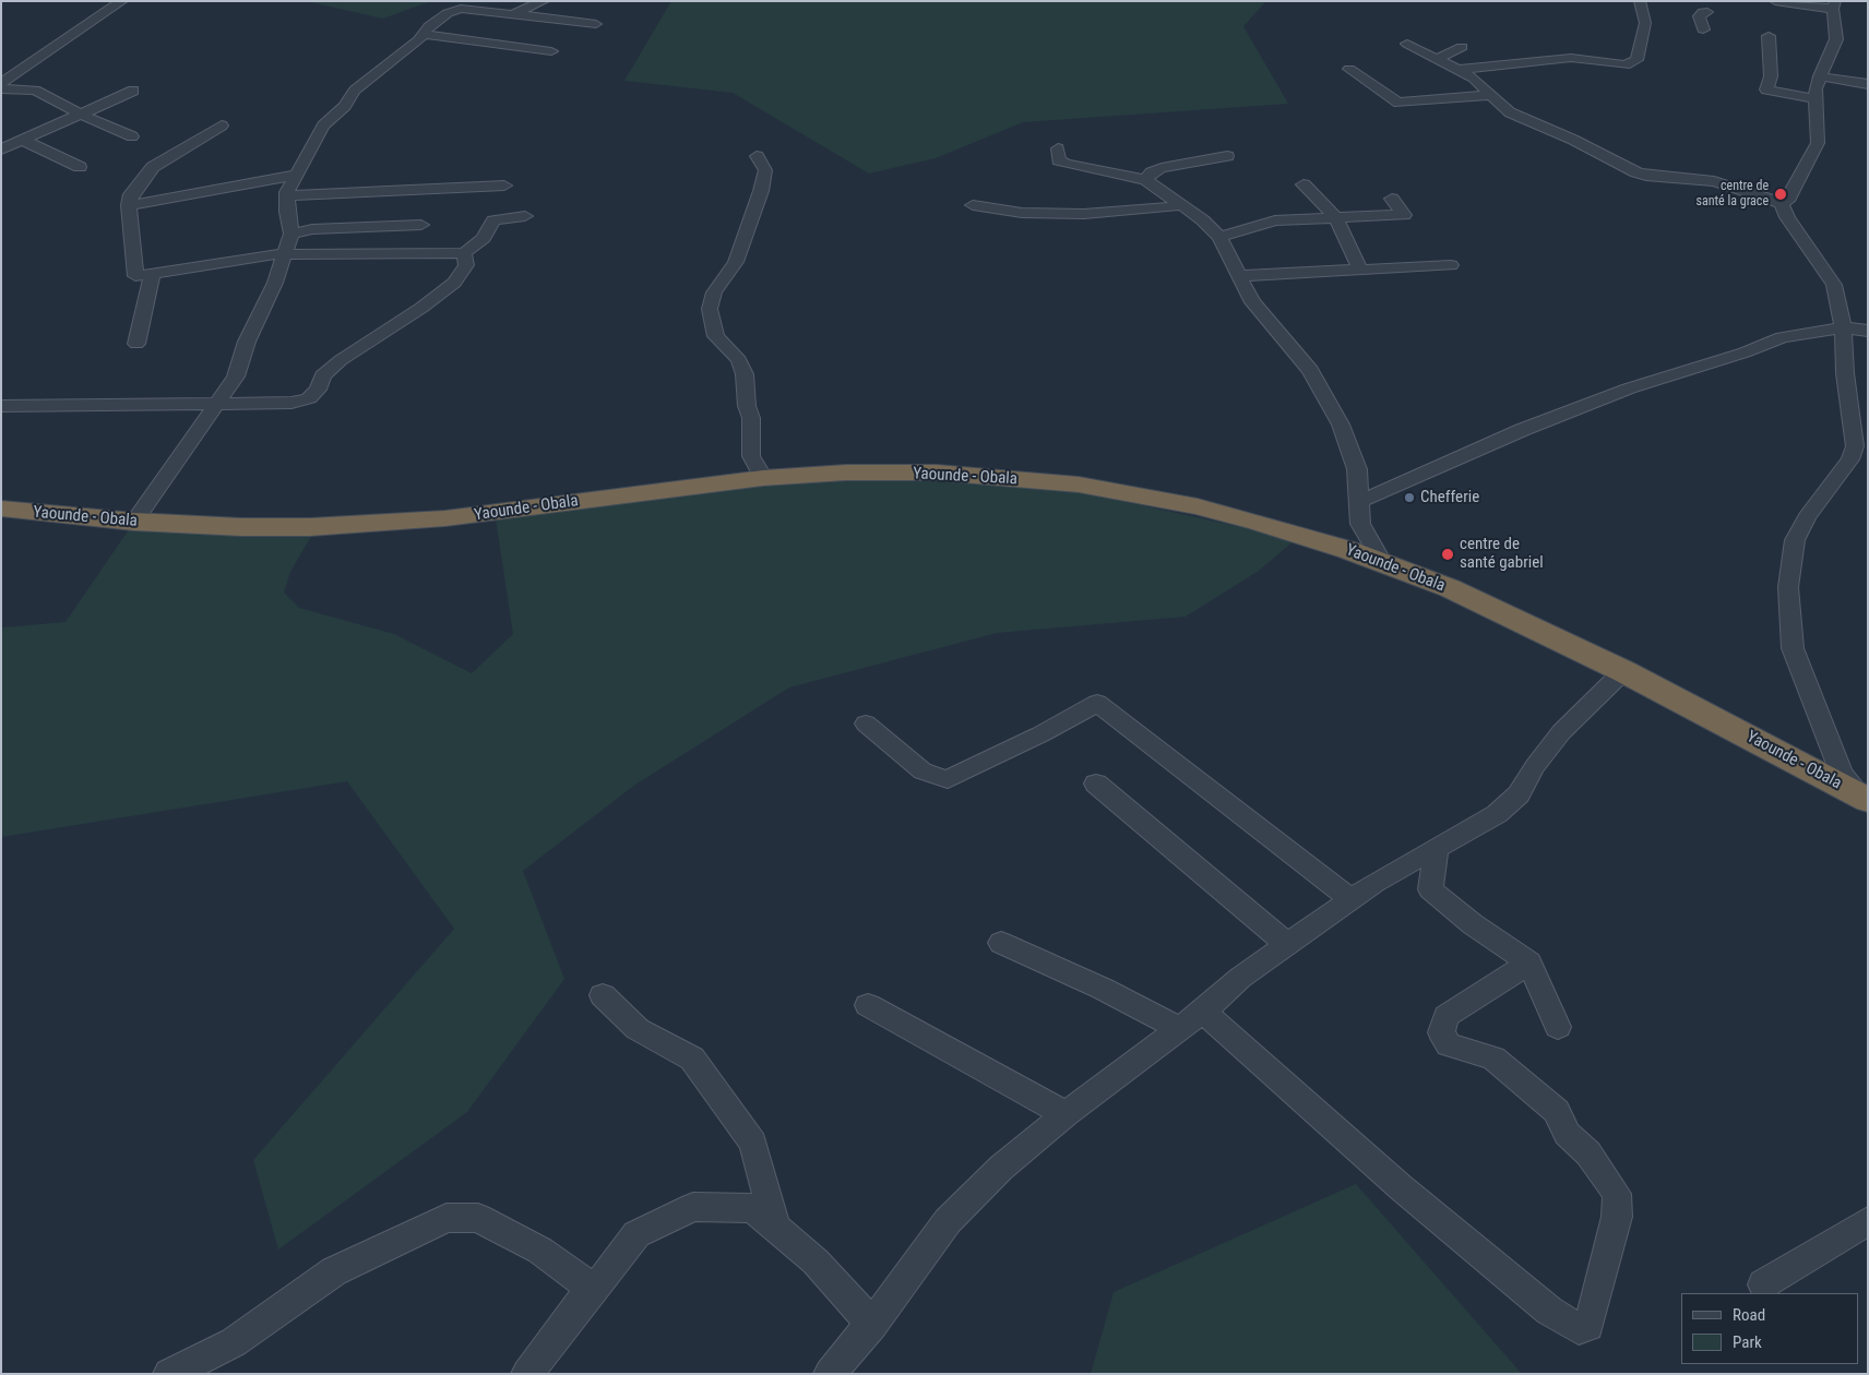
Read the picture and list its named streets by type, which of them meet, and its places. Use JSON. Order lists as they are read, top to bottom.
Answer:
{
  "streets": {
    "highway": ["Yaounde - Obala"]
  },
  "places": ["centre de santé la grace", "Chefferie", "centre de santé gabriel"],
  "legend": ["Road", "Park"]
}
